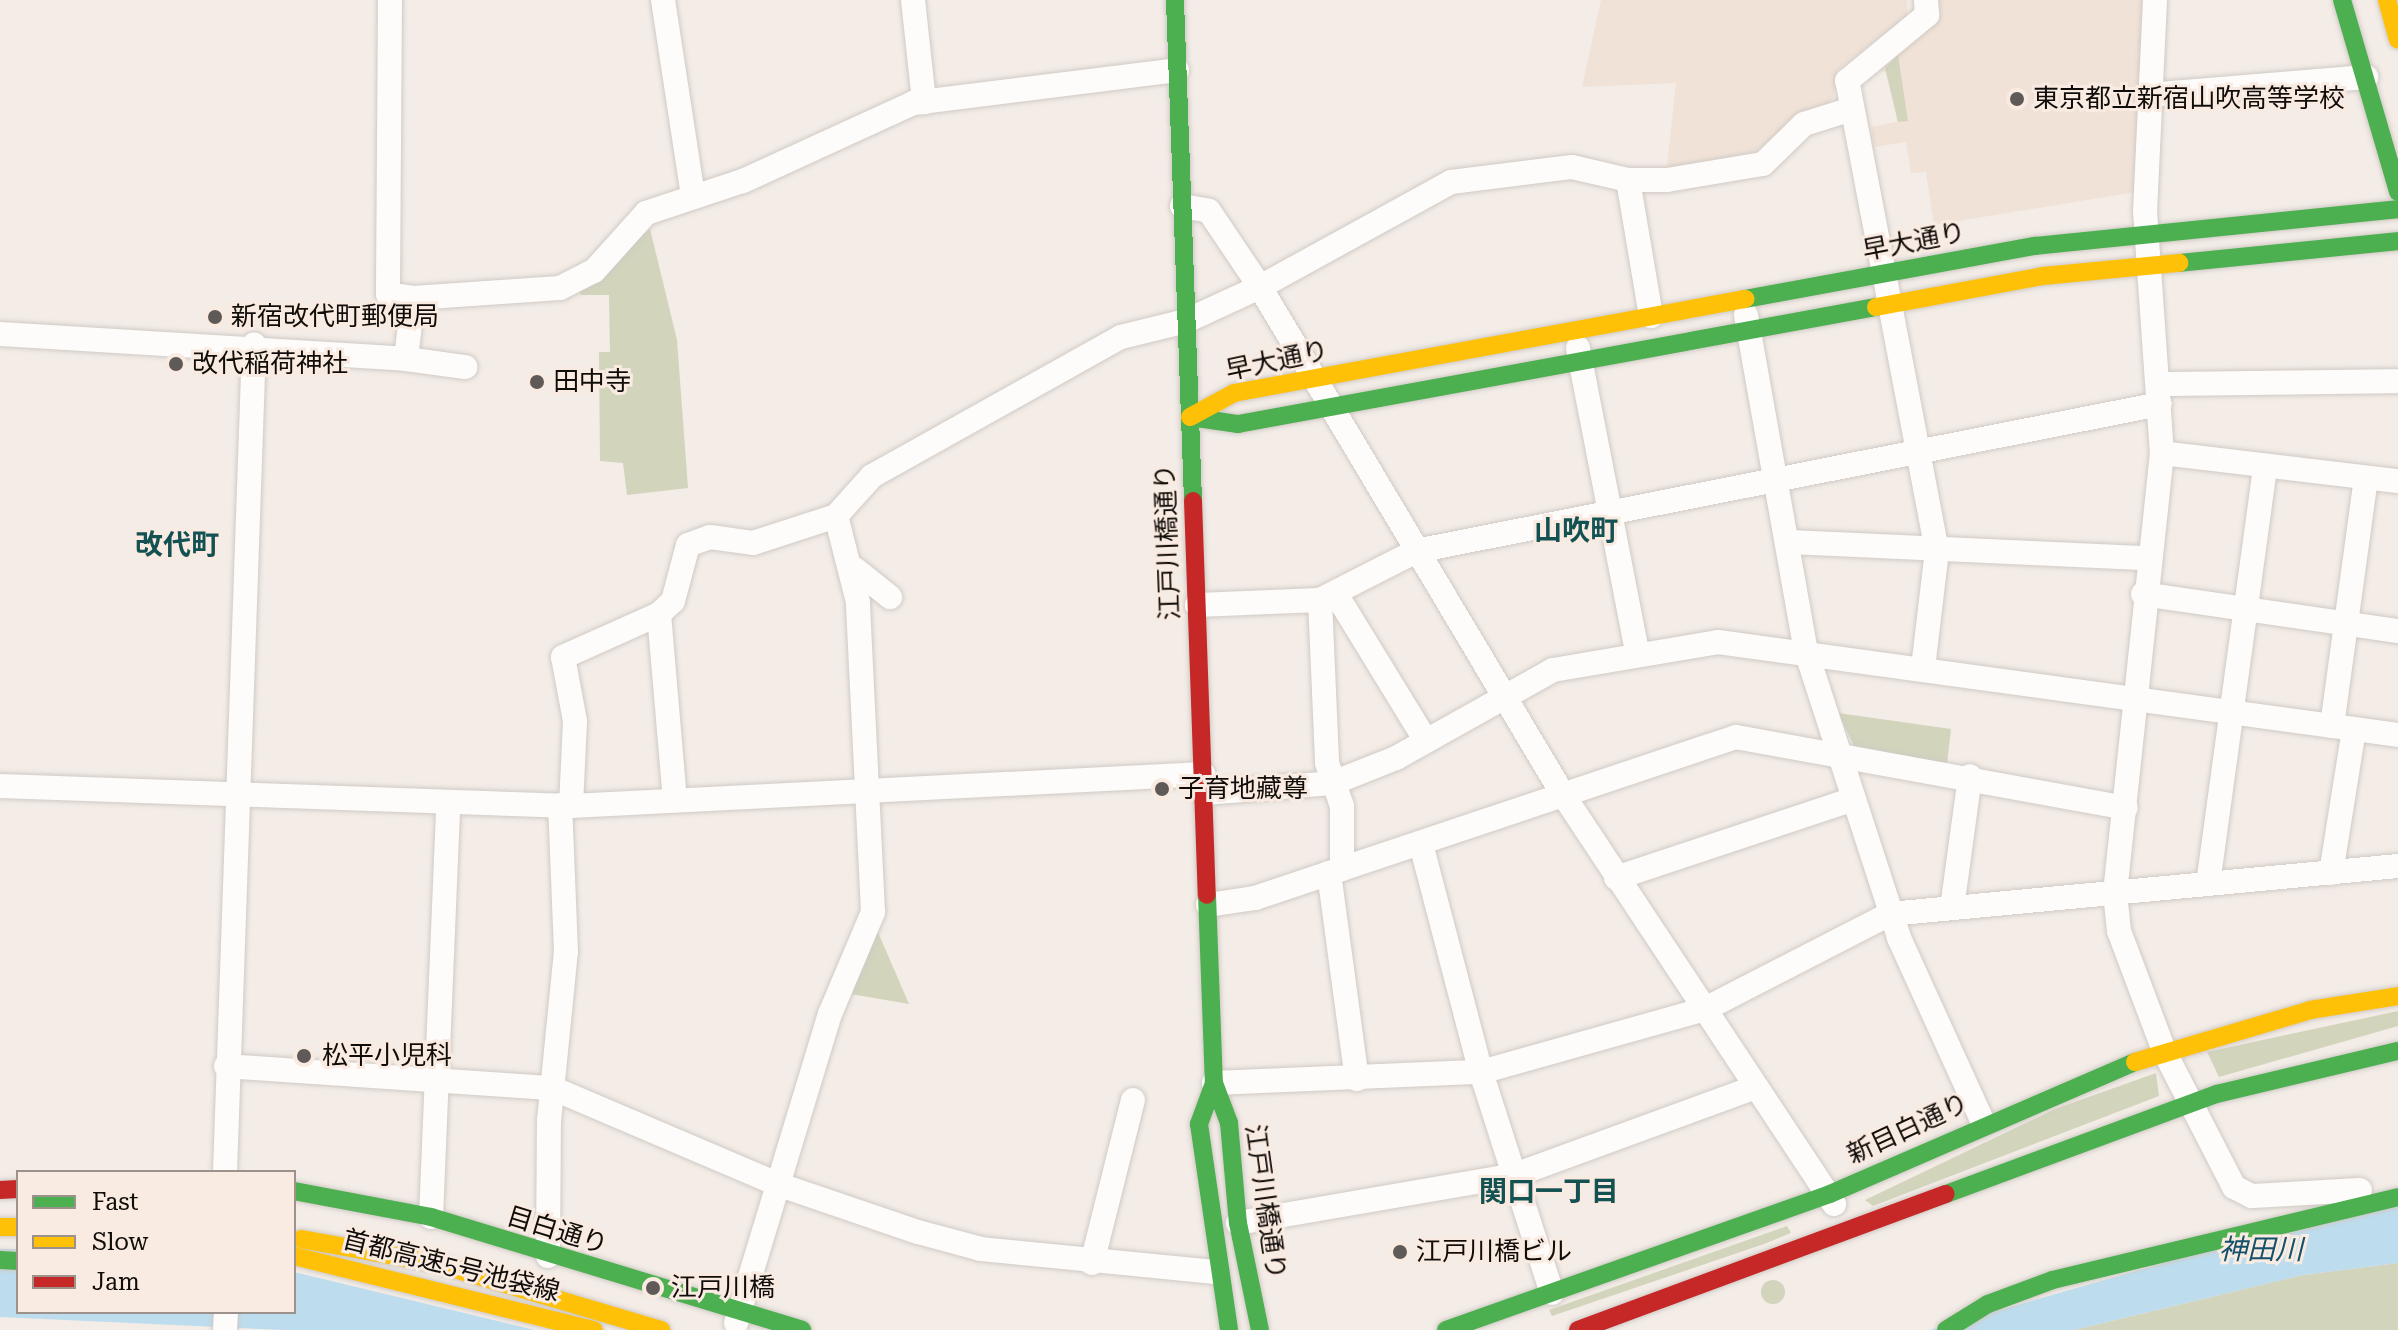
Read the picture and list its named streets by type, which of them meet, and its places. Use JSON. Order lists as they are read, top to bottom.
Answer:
{
  "streets": {
    "main road": [
      "早大通り",
      "江戸川橋通り",
      "新目白通り",
      "目白通り",
      "首都高速5号池袋線"
    ]
  },
  "crossings": [
    ["早大通り", "江戸川橋通り"]
  ],
  "districts": ["山吹町", "改代町", "関口一丁目"],
  "water": ["神田川"],
  "places": [
    "東京都立新宿山吹高等学校",
    "新宿改代町郵便局",
    "改代稲荷神社",
    "田中寺",
    "子育地藏尊",
    "松平小児科",
    "江戸川橋ビル",
    "江戸川橋"
  ],
  "legend": ["Fast", "Slow", "Jam"]
}
